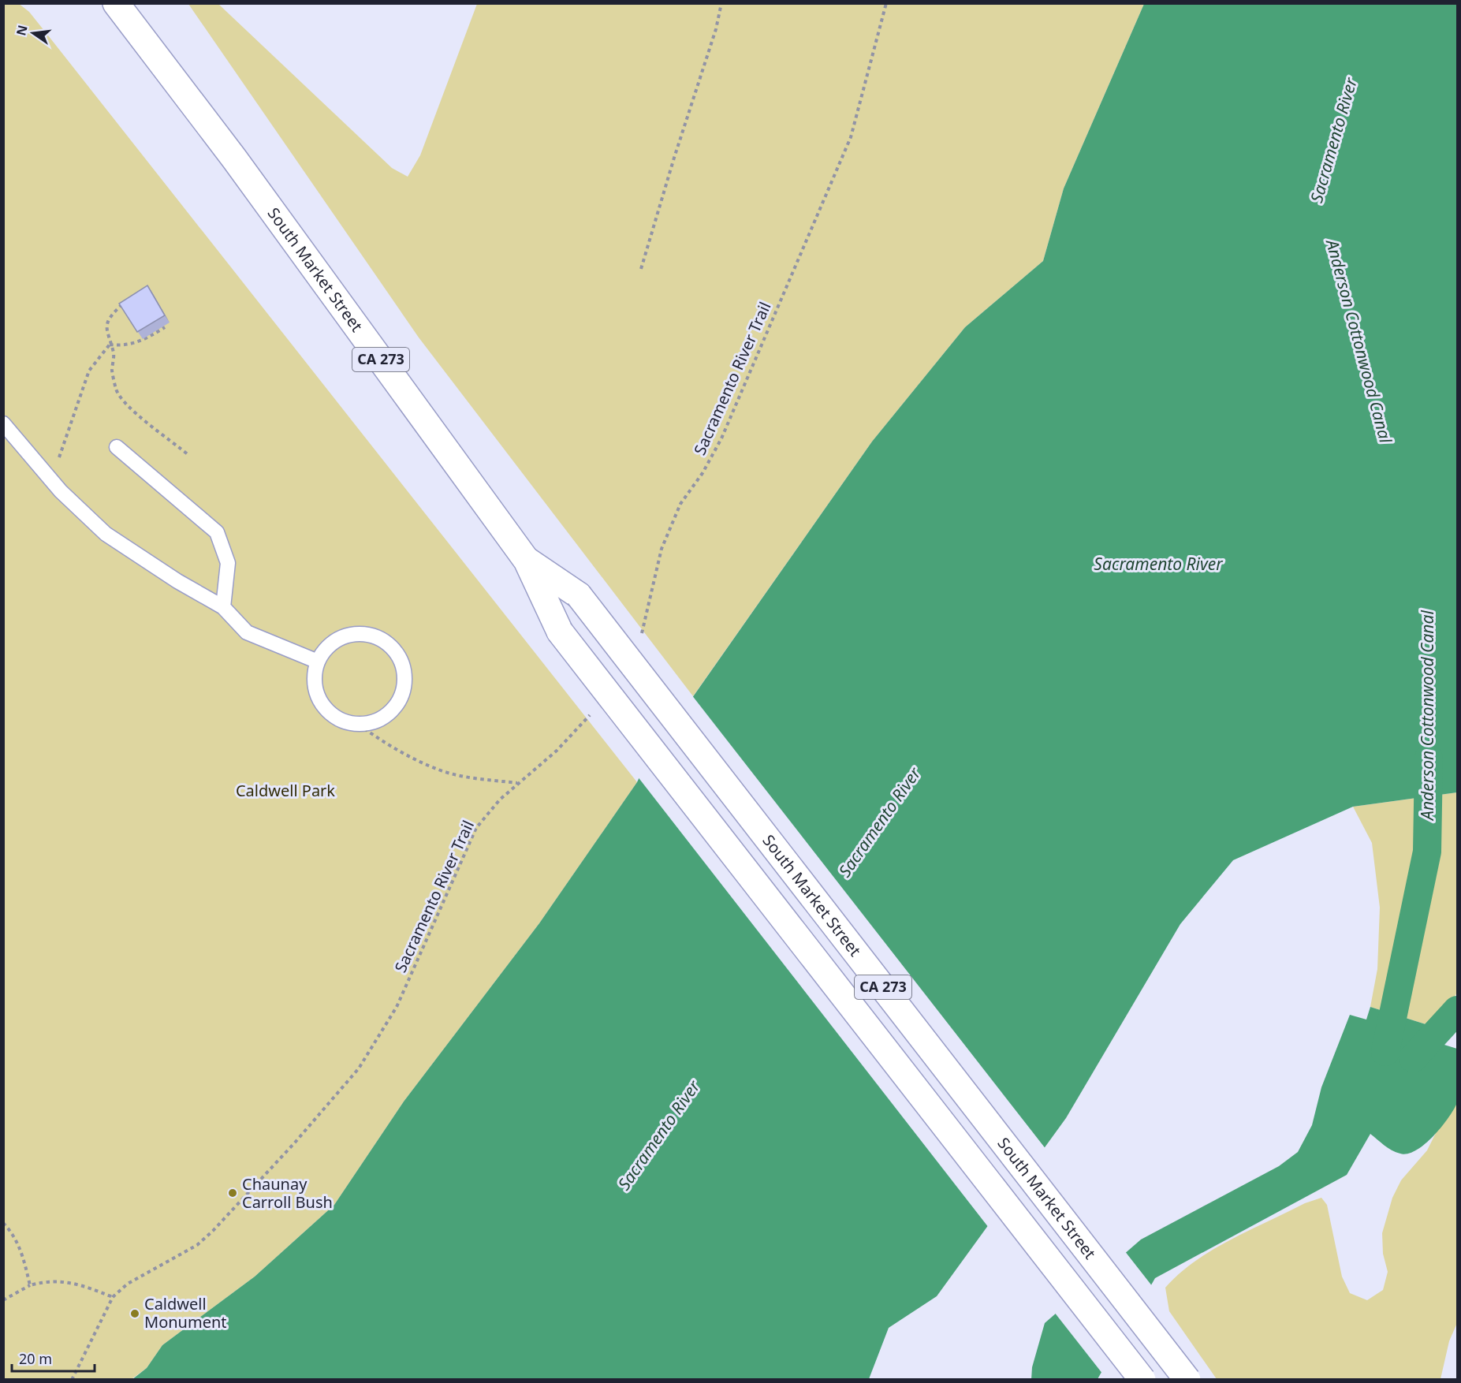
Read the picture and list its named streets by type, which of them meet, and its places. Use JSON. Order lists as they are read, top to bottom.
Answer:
{
  "streets": {
    "main road": ["South Market Street", "CA 273"],
    "path": ["Sacramento River Trail"]
  },
  "water": ["Sacramento River", "Anderson Cottonwood Canal"],
  "parks": ["Caldwell Park"],
  "places": ["Chaunay Carroll Bush", "Caldwell Monument"],
  "scale_bar": "20 m",
  "north": "left"
}
